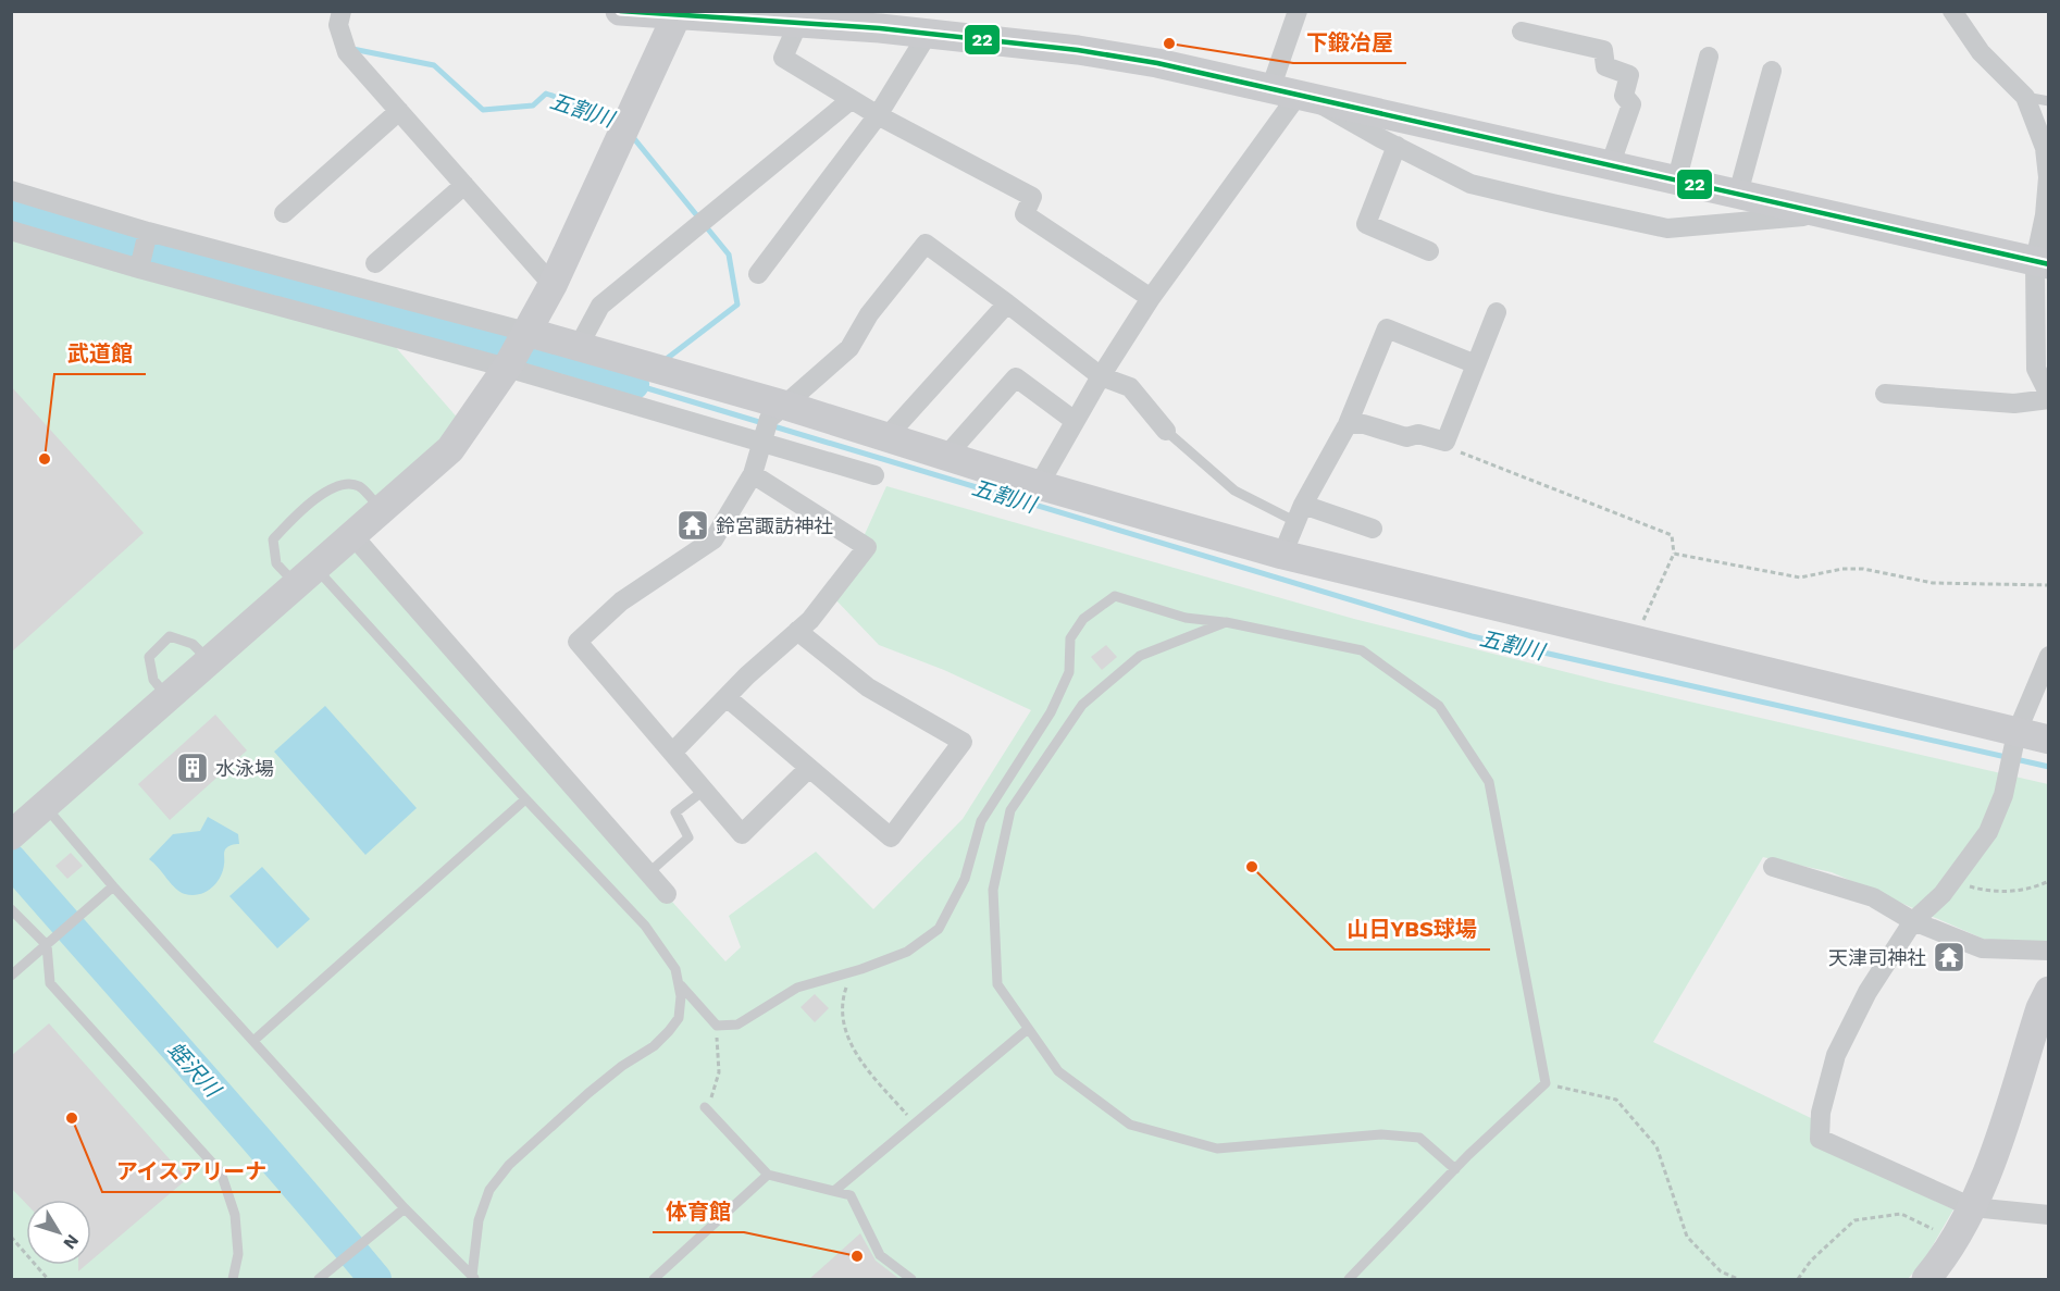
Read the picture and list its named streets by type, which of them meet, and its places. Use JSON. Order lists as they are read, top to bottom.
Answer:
{
  "water": ["五割川", "蛭沢川"],
  "places": {
    "other": [
      "下鍛冶屋",
      "武道館",
      "山日YBS球場",
      "アイスアリーナ",
      "体育館"
    ],
    "temple": ["鈴宮諏訪神社", "天津司神社"],
    "building": ["水泳場"]
  },
  "lines": ["transit line 22"],
  "north": "bottom right"
}
